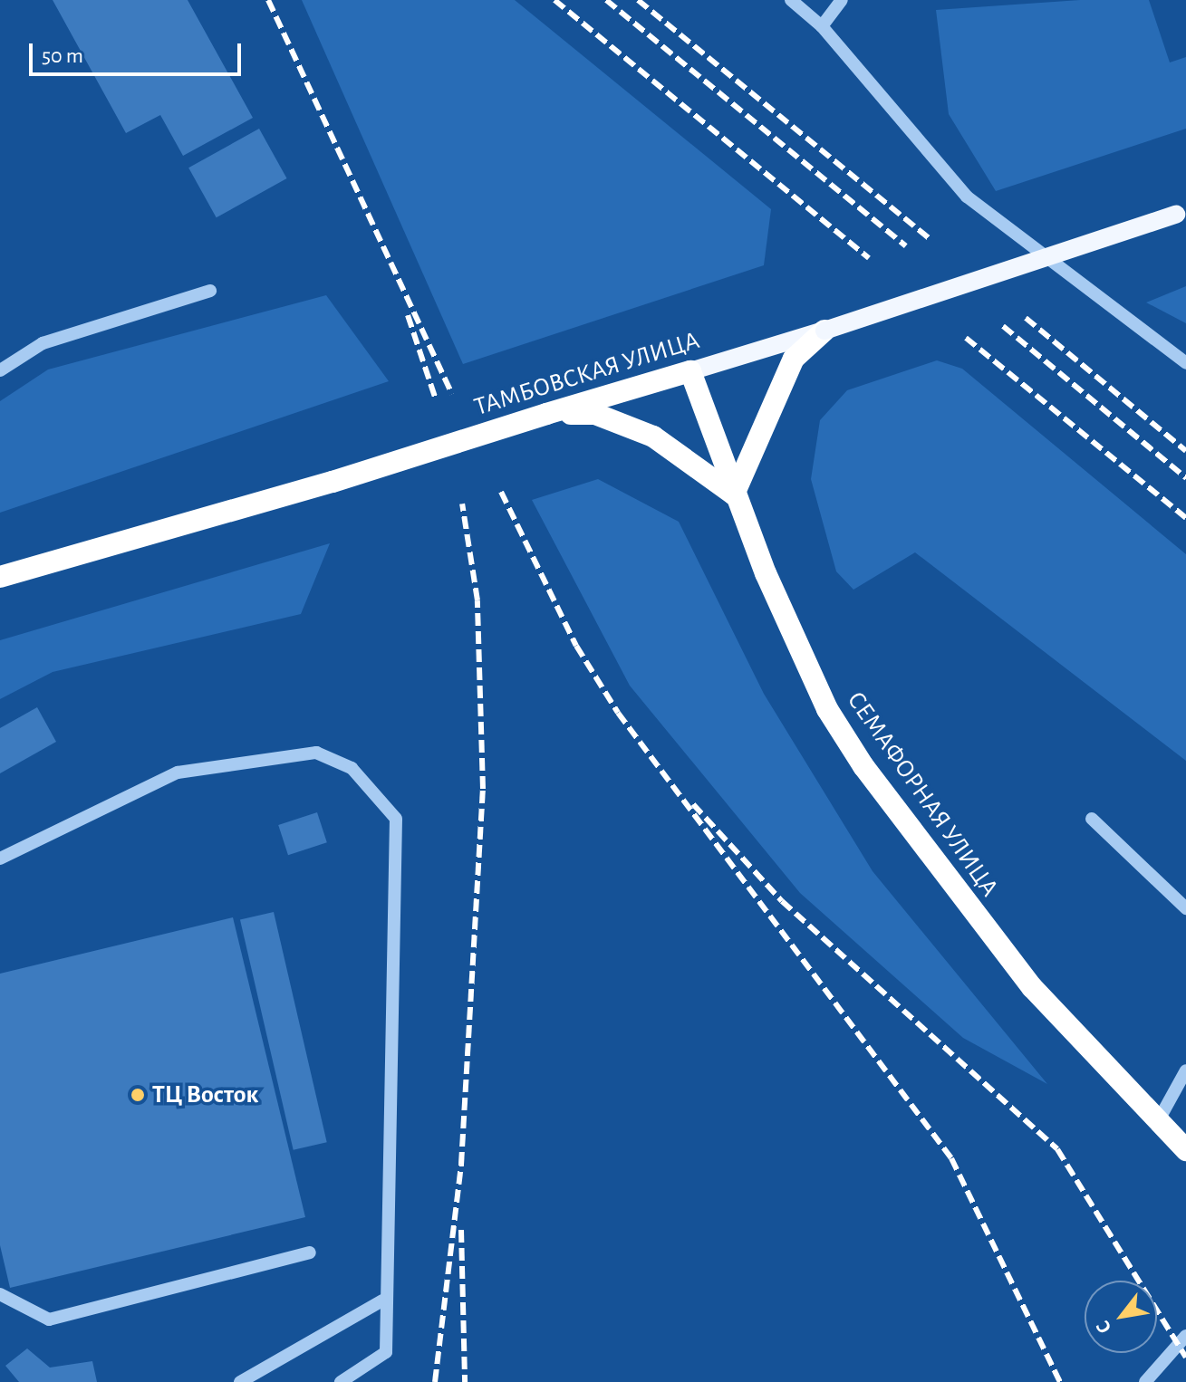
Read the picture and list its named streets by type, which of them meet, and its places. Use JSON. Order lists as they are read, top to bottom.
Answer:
{
  "streets": {
    "highway": ["ТАМБОВСКАЯ УЛИЦА", "СЕМАФОРНАЯ УЛИЦА"]
  },
  "crossings": [
    ["ТАМБОВСКАЯ УЛИЦА", "СЕМАФОРНАЯ УЛИЦА"]
  ],
  "places": ["ТЦ Восток"],
  "scale_bar": "50 m",
  "north": "bottom left"
}
